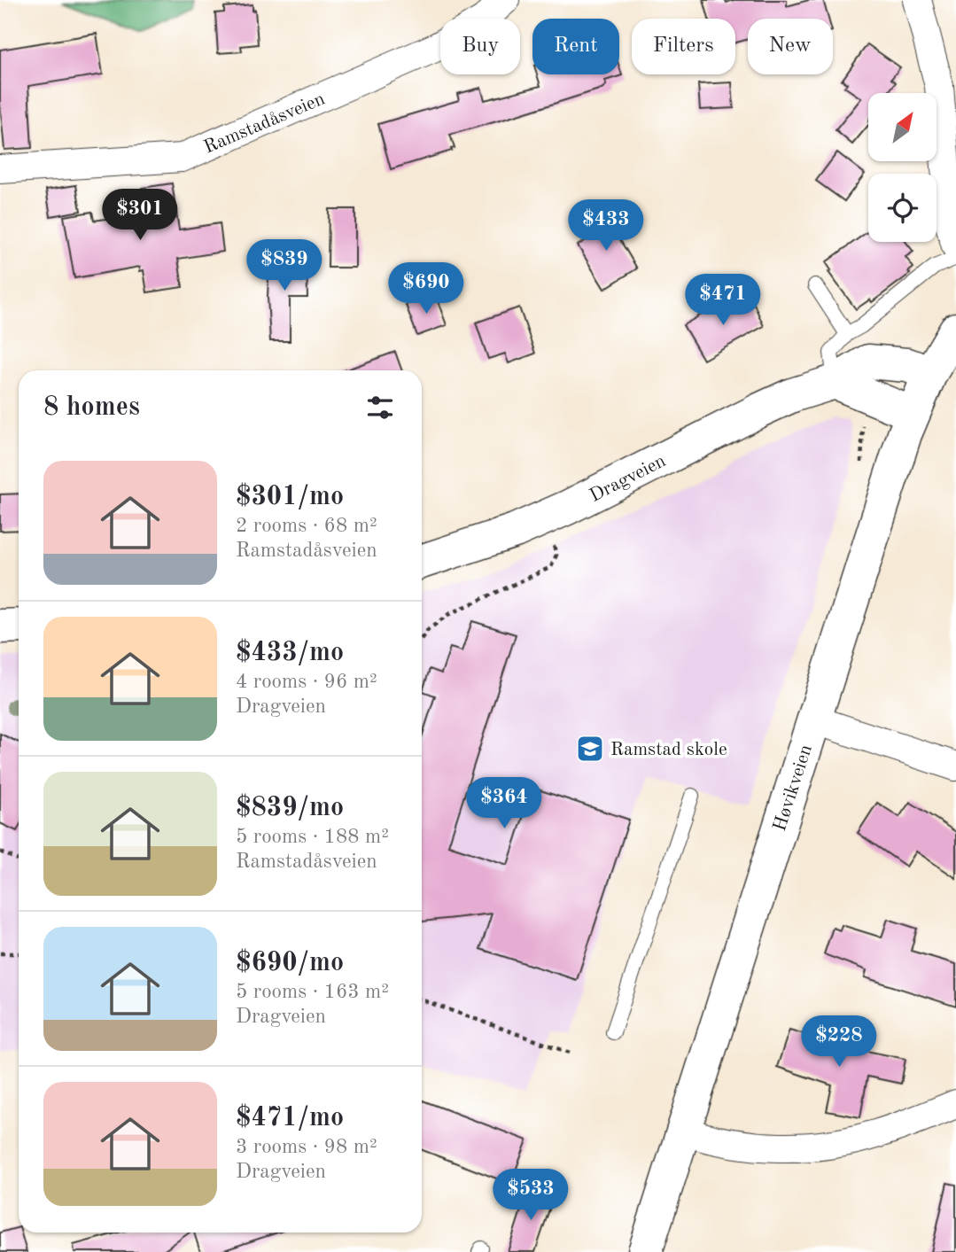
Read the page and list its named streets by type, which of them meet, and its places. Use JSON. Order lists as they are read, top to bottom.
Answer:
{
  "streets": {
    "main road": ["Dragveien", "Høvikveien"],
    "street": ["Ramstadåsveien"]
  },
  "crossings": [
    ["Dragveien", "Høvikveien"]
  ],
  "places": {
    "school or university": ["Ramstad skole"]
  },
  "north": "top right",
  "page": {
    "chip": [
      "Buy",
      "Rent",
      "Filters",
      "New"
    ],
    "price": [
      "$301",
      "$433",
      "$839",
      "$690",
      "$471",
      "$364",
      "$228",
      "$533"
    ],
    "heading": "8 homes",
    "list": [
      {
        "name": "$301/mo",
        "note": "2 rooms · 68 m² · Ramstadåsveien"
      },
      {
        "name": "$433/mo",
        "note": "4 rooms · 96 m² · Dragveien"
      },
      {
        "name": "$839/mo",
        "note": "5 rooms · 188 m² · Ramstadåsveien"
      },
      {
        "name": "$690/mo",
        "note": "5 rooms · 163 m² · Dragveien"
      },
      {
        "name": "$471/mo",
        "note": "3 rooms · 98 m² · Dragveien"
      }
    ]
  }
}
